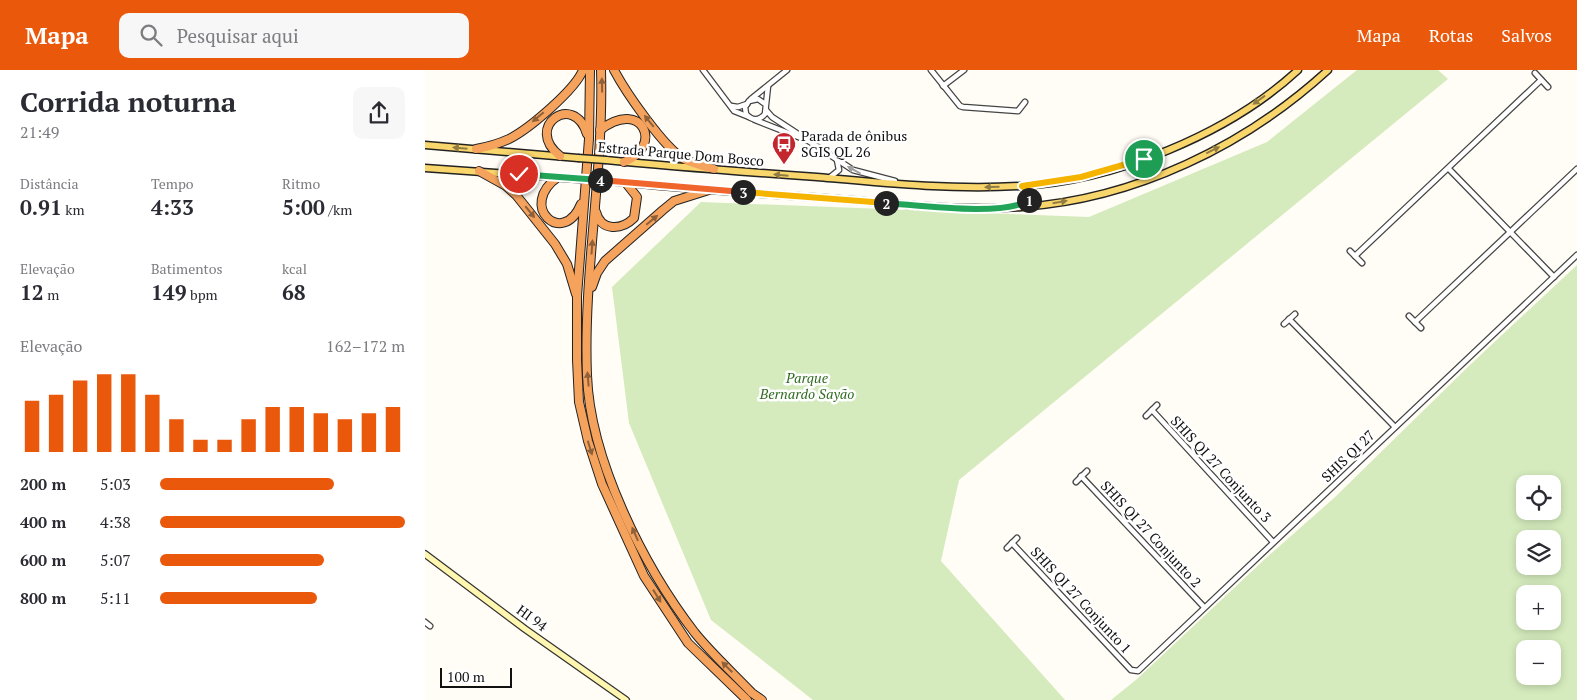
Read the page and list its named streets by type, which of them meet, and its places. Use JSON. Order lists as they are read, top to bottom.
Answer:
{
  "streets": {
    "main road": ["Estrada Parque Dom Bosco"],
    "street": [
      "SHIS QI 27",
      "SHIS QI 27 Conjunto 3",
      "SHIS QI 27 Conjunto 2",
      "SHIS QI 27 Conjunto 1",
      "HI 94"
    ]
  },
  "crossings": [
    ["SHIS QI 27", "SHIS QI 27 Conjunto 3"],
    ["SHIS QI 27", "SHIS QI 27 Conjunto 2"],
    ["SHIS QI 27", "SHIS QI 27 Conjunto 1"]
  ],
  "parks": ["Parque Bernardo Sayão"],
  "places": {
    "bus stop": ["Parada de ônibus SGIS QL 26"]
  },
  "scale_bar": "100 m",
  "page": {
    "header": "Mapa",
    "search": "Pesquisar aqui",
    "nav": ["Mapa", "Rotas", "Salvos"],
    "heading": ["Corrida noturna", "21:49"],
    "stats": [
      ["Distância", "0.91 km"],
      ["Tempo", "4:33"],
      ["Ritmo", "5:00 /km"],
      ["Elevação", "12 m"],
      ["Batimentos", "149 bpm"],
      ["kcal", "68"]
    ],
    "pins": [
      "4",
      "3",
      "1",
      "2"
    ],
    "chart": ["Elevação", "162–172 m"],
    "list": [
      {
        "name": "200 m",
        "note": "5:03"
      },
      {
        "name": "400 m",
        "note": "4:38"
      },
      {
        "name": "600 m",
        "note": "5:07"
      },
      {
        "name": "800 m",
        "note": "5:11"
      }
    ],
    "map_buttons": ["+", "−"],
    "scale": "100 m"
  }
}
